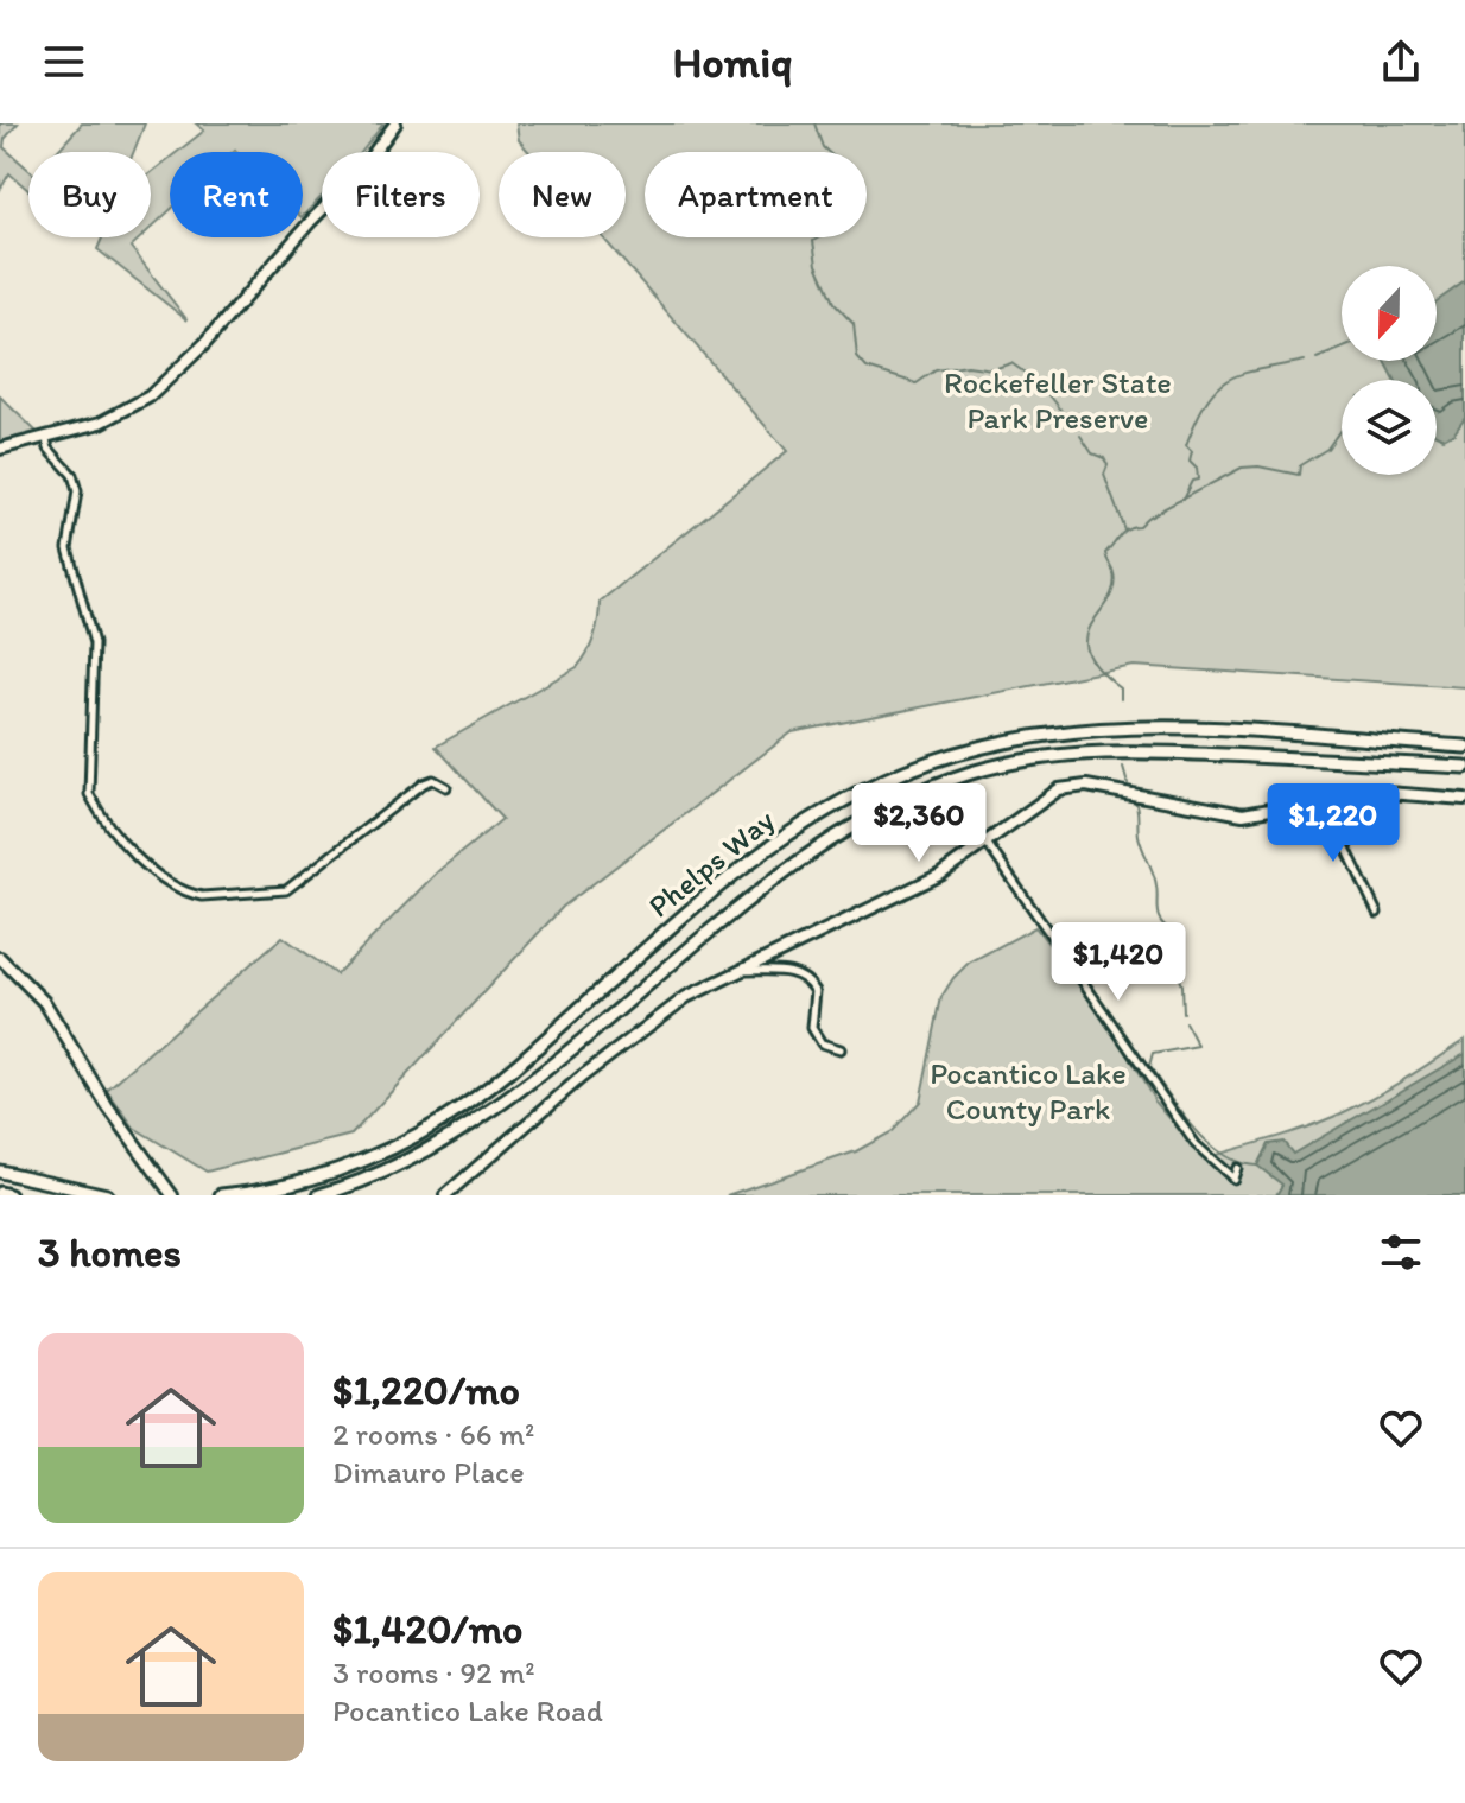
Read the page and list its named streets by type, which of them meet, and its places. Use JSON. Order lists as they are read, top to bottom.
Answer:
{
  "streets": {
    "main road": ["Phelps Way"]
  },
  "parks": ["Rockefeller State Park Preserve", "Pocantico Lake County Park"],
  "north": "bottom",
  "page": {
    "header": "Homiq",
    "chip": [
      "Buy",
      "Rent",
      "Filters",
      "New",
      "Apartment"
    ],
    "price": ["$2,360", "$1,220", "$1,420"],
    "heading": "3 homes",
    "list": [
      {
        "name": "$1,220/mo",
        "note": "2 rooms · 66 m² · Dimauro Place"
      },
      {
        "name": "$1,420/mo",
        "note": "3 rooms · 92 m² · Pocantico Lake Road"
      }
    ]
  }
}
